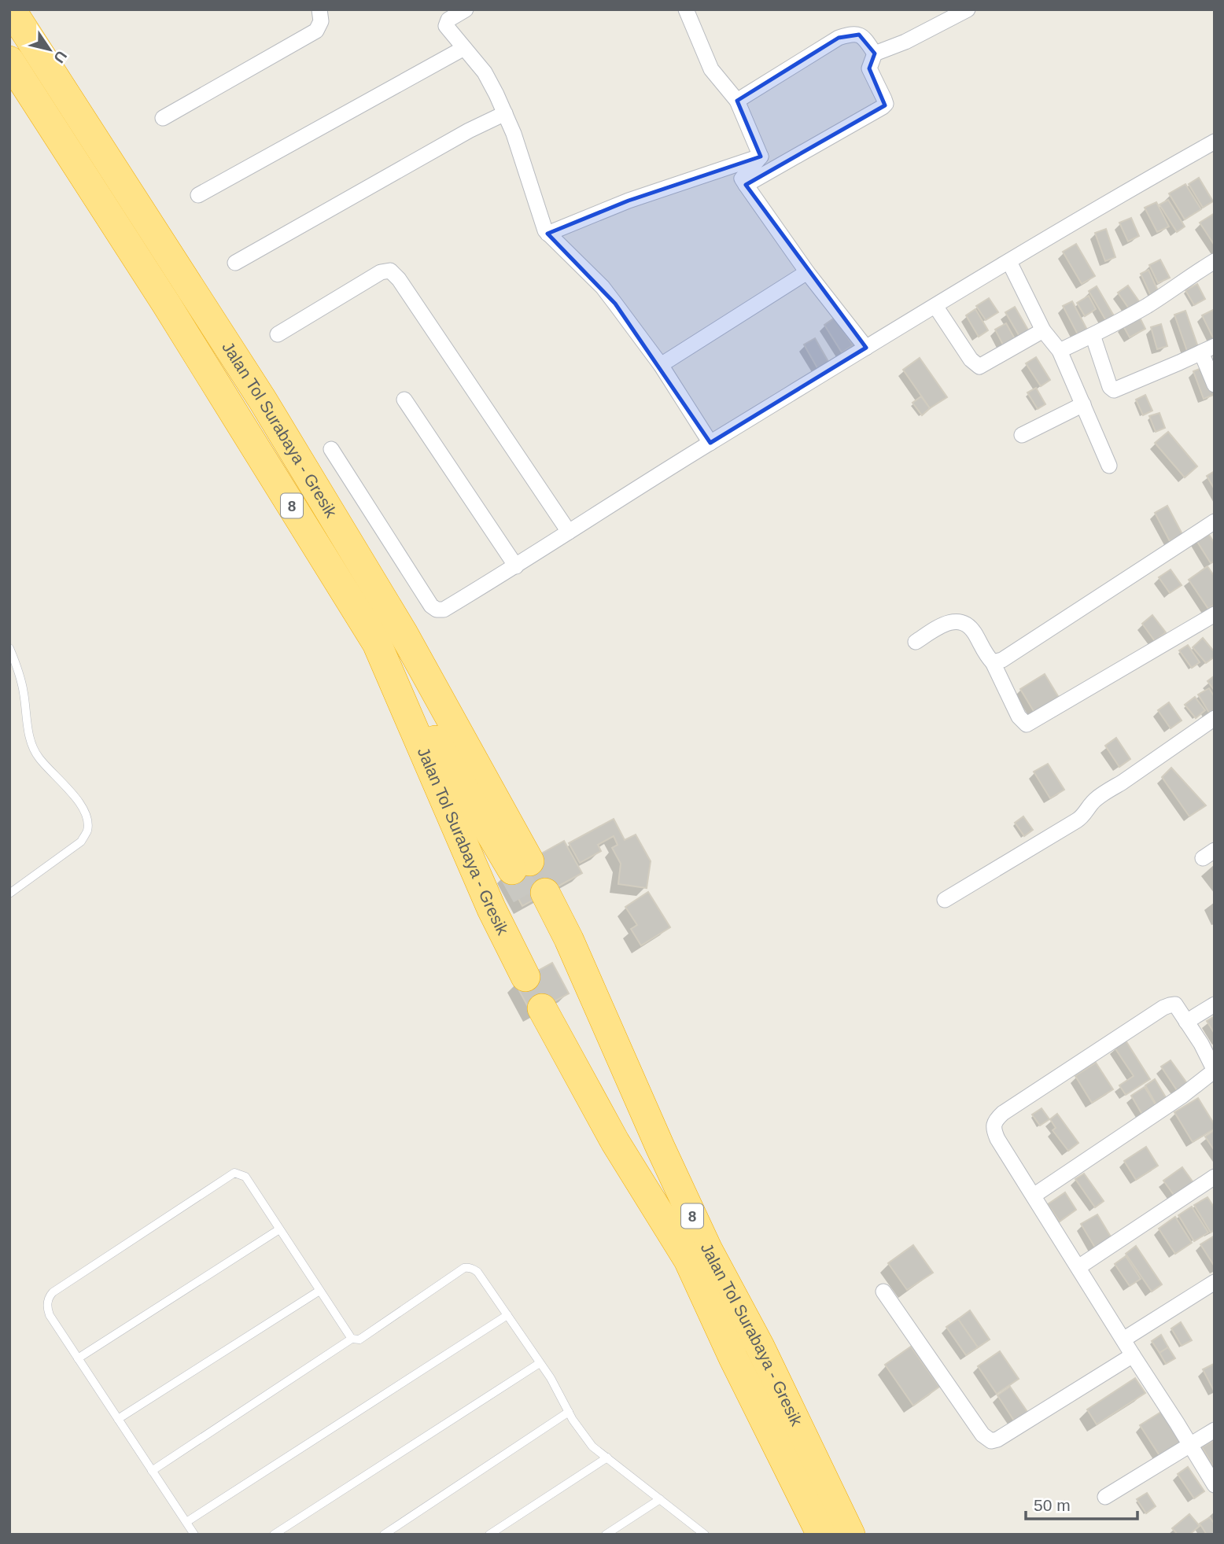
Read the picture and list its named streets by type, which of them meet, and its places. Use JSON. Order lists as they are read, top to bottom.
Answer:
{
  "streets": {
    "highway": ["Jalan Tol Surabaya - Gresik", "8"]
  },
  "scale_bar": "50 m",
  "north": "bottom right"
}
